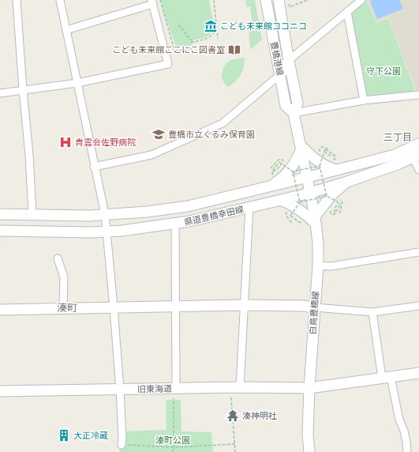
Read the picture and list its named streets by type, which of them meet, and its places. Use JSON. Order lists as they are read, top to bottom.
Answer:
{
  "streets": {
    "main road": [
      "豊橋港線",
      "県道豊橋幸田線",
      "白鳥豊橋線",
      "旧東海道"
    ]
  },
  "crossings": [
    ["豊橋港線", "県道豊橋幸田線"],
    ["豊橋港線", "白鳥豊橋線"],
    ["県道豊橋幸田線", "白鳥豊橋線"],
    ["白鳥豊橋線", "旧東海道"]
  ],
  "districts": ["三丁目", "湊町"],
  "parks": ["守下公園", "湊町公園"],
  "places": {
    "museum": ["こども未来館ココニコ"],
    "library": ["こども未来館ここにこ図書室"],
    "school or university": ["豊橋市立くるみ保育園"],
    "hospital": ["青雲会佐野病院"],
    "temple": ["湊神明社"],
    "building": ["大正冷蔵"]
  }
}
